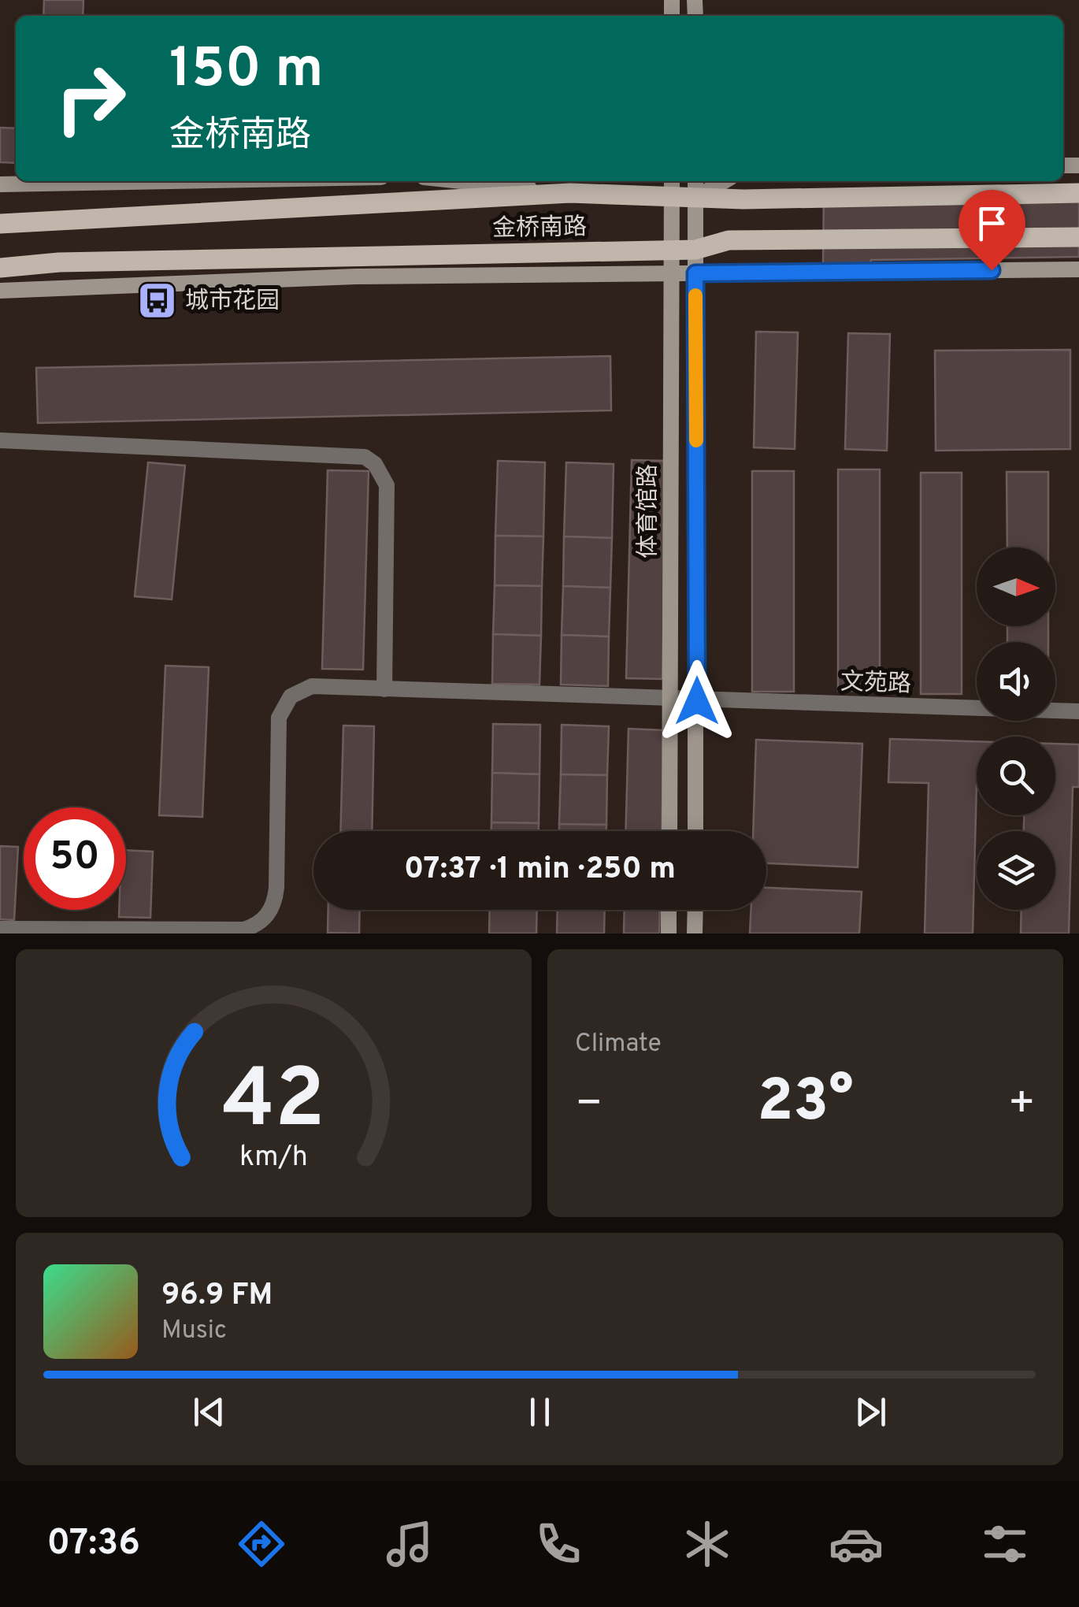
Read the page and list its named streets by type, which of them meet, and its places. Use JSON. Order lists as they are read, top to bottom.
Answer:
{
  "streets": {
    "main road": ["金桥南路", "体育馆路"],
    "street": ["文苑路"]
  },
  "crossings": [
    ["金桥南路", "体育馆路"],
    ["体育馆路", "文苑路"]
  ],
  "places": {
    "bus stop": ["城市花园"]
  },
  "north": "right",
  "page": {
    "turn": ["150 m", "金桥南路"],
    "limit": "50",
    "trip": "07:37 · 1 min · 250 m",
    "tile": "Climate",
    "heat": ["−", "23°", "+"],
    "song": ["96.9 FM", "Music"],
    "tabs": "07:36",
    "gauge": ["42", "km/h"]
  }
}
